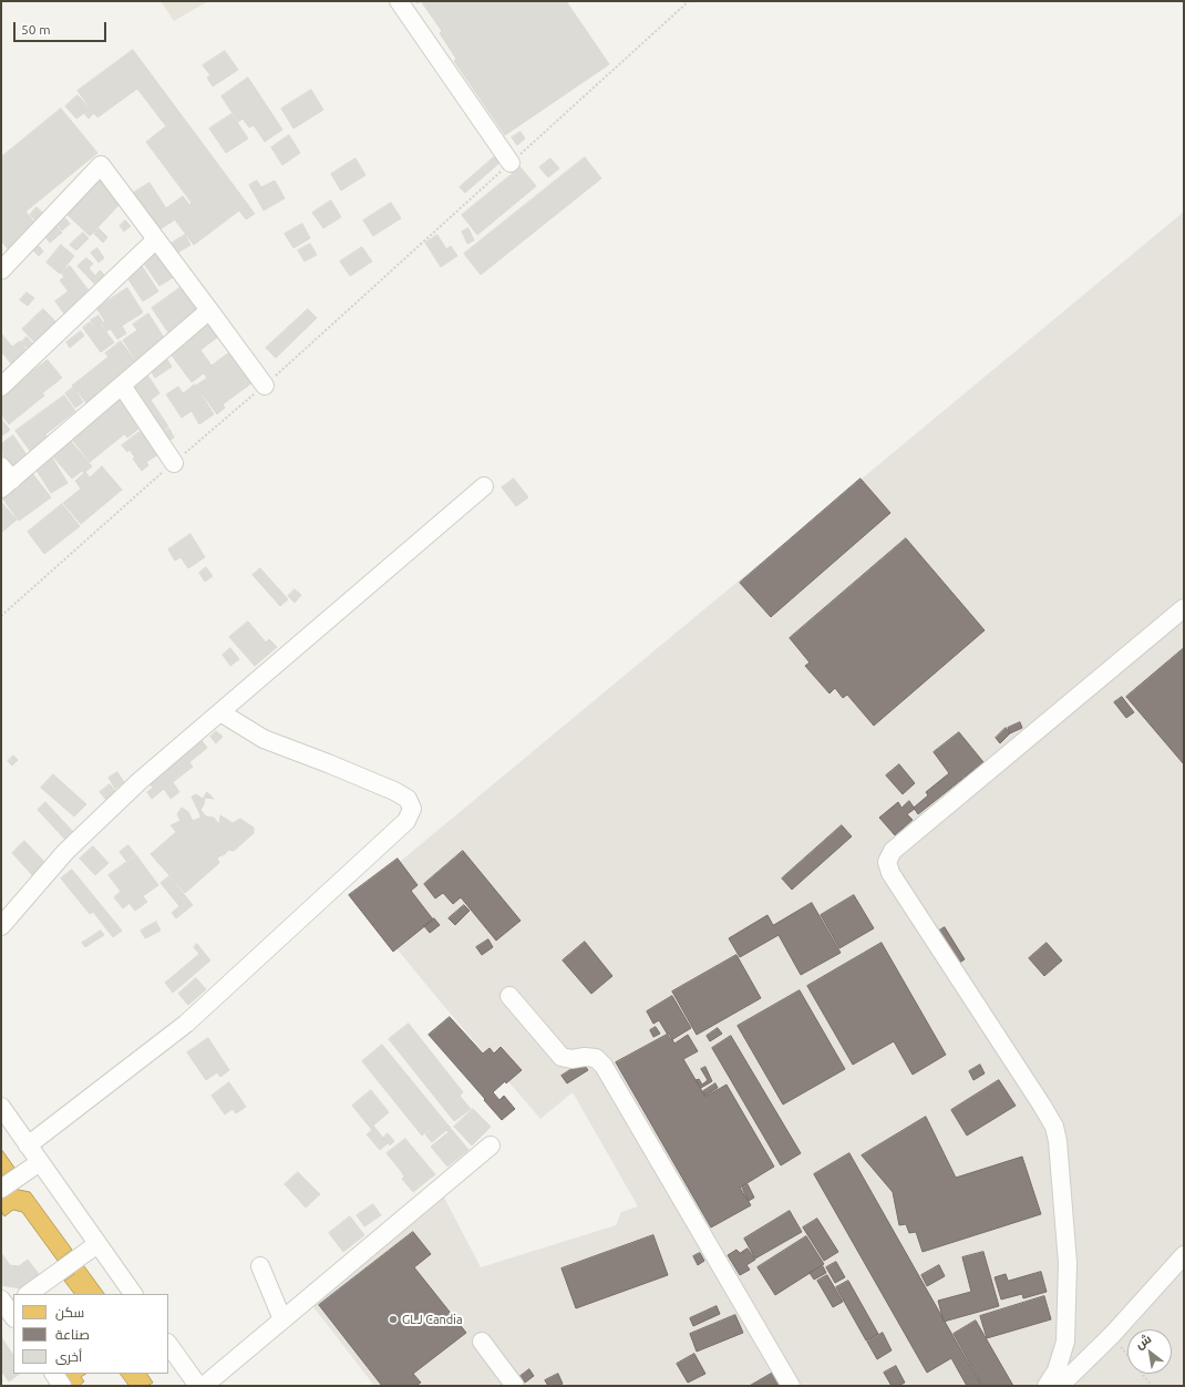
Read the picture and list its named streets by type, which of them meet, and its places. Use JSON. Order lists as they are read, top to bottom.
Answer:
{
  "places": ["GLJ Candia"],
  "legend": ["سكن", "صناعة", "أخرى"],
  "scale_bar": "50 m",
  "north": "top left"
}
